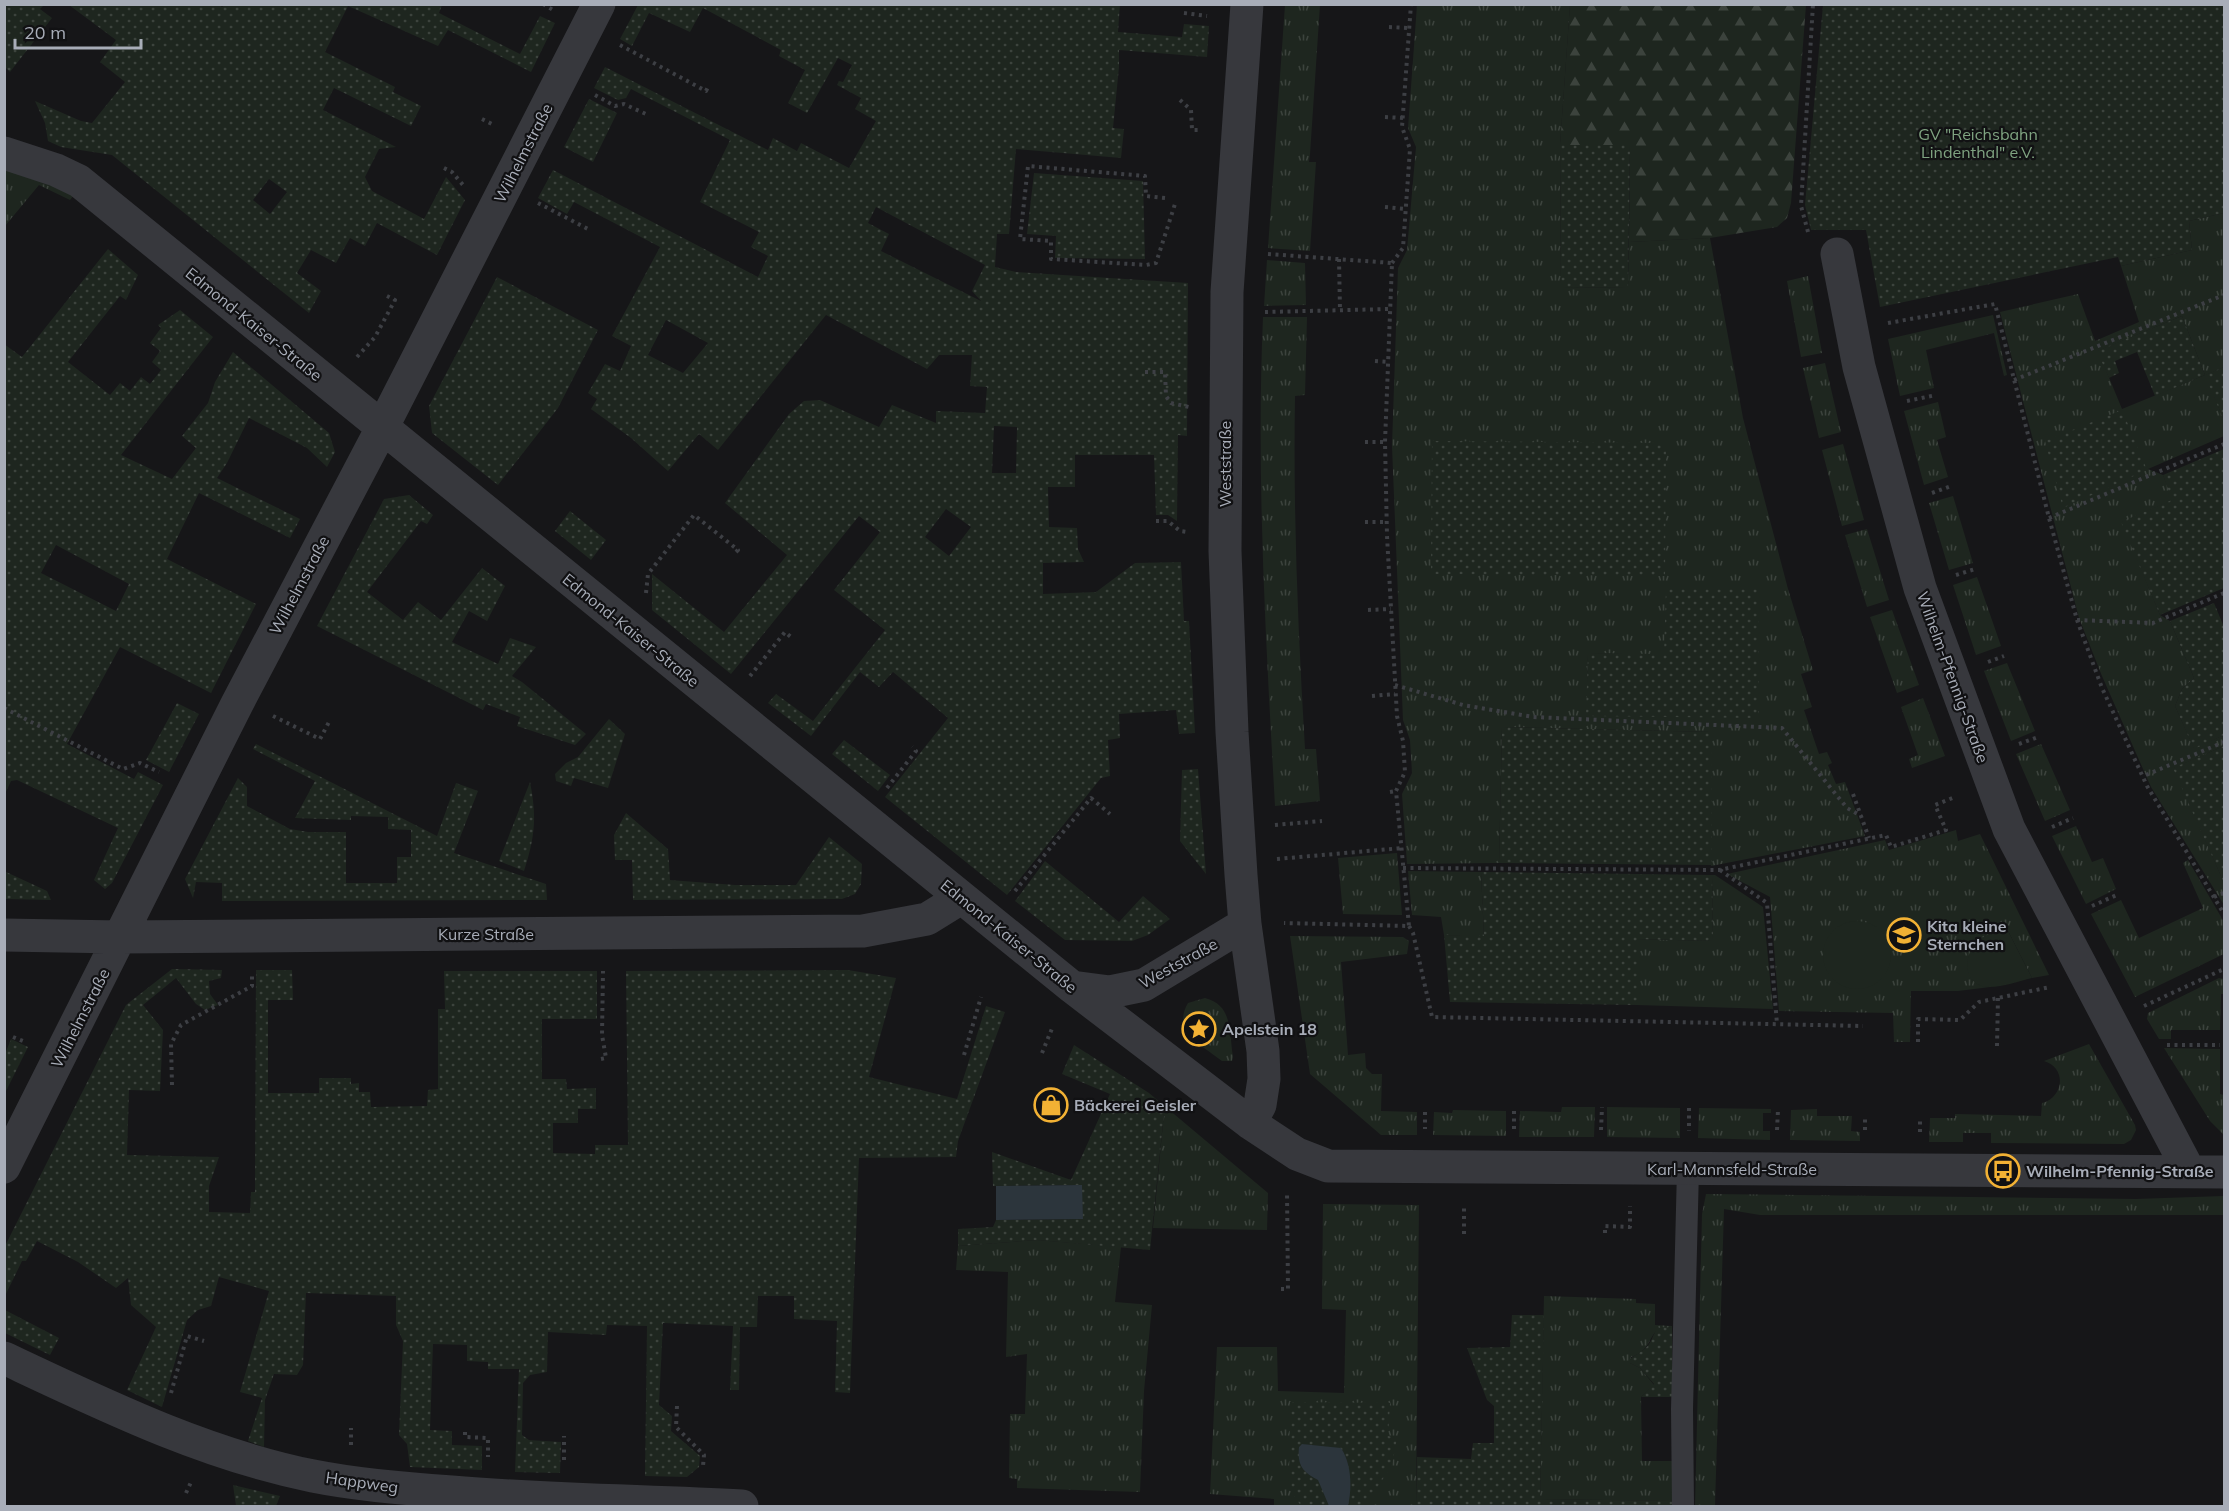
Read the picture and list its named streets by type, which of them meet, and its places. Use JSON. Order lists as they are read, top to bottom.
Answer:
{
  "streets": {
    "street": [
      "Wilhelmstraße",
      "Edmond-Kaiser-Straße",
      "Weststraße",
      "Wilhelm-Pfennig-Straße",
      "Kurze Straße",
      "Karl-Mannsfeld-Straße",
      "Happweg"
    ]
  },
  "crossings": [
    ["Wilhelmstraße", "Edmond-Kaiser-Straße"],
    ["Wilhelmstraße", "Kurze Straße"],
    ["Edmond-Kaiser-Straße", "Weststraße"],
    ["Edmond-Kaiser-Straße", "Kurze Straße"],
    ["Edmond-Kaiser-Straße", "Karl-Mannsfeld-Straße"],
    ["Weststraße", "Karl-Mannsfeld-Straße"],
    ["Wilhelm-Pfennig-Straße", "Karl-Mannsfeld-Straße"]
  ],
  "parks": ["GV \"Reichsbahn Lindenthal\" e.V."],
  "places": {
    "school or university": ["Kita kleine Sternchen"],
    "place": ["Apelstein 18"],
    "shop": ["Bäckerei Geisler"],
    "bus stop": ["Wilhelm-Pfennig-Straße"]
  },
  "scale_bar": "20 m"
}
